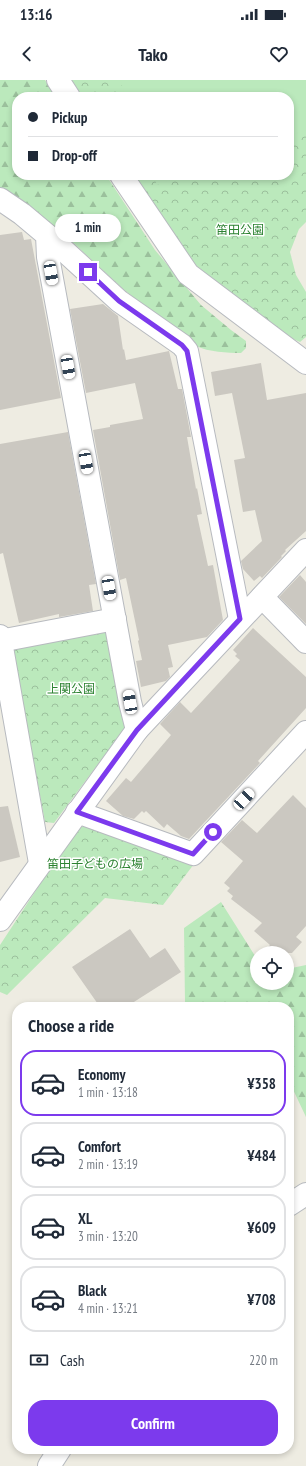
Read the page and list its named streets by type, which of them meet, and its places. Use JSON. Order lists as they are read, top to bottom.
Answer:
{
  "parks": ["笛田公園", "上関公園", "笛田子どもの広場"],
  "page": {
    "status": "13:16",
    "header": "Tako",
    "banner": ["Pickup", "Drop-off"],
    "bubble": "1 min",
    "heading": "Choose a ride",
    "list": [
      {
        "name": "Economy",
        "note": "1 min · 13:18",
        "value": "¥358"
      },
      {
        "name": "Comfort",
        "note": "2 min · 13:19",
        "value": "¥484"
      },
      {
        "name": "XL",
        "note": "3 min · 13:20",
        "value": "¥609"
      },
      {
        "name": "Black",
        "note": "4 min · 13:21",
        "value": "¥708"
      }
    ],
    "pay": ["Cash", "220 m"],
    "buttons": "Confirm"
  }
}
